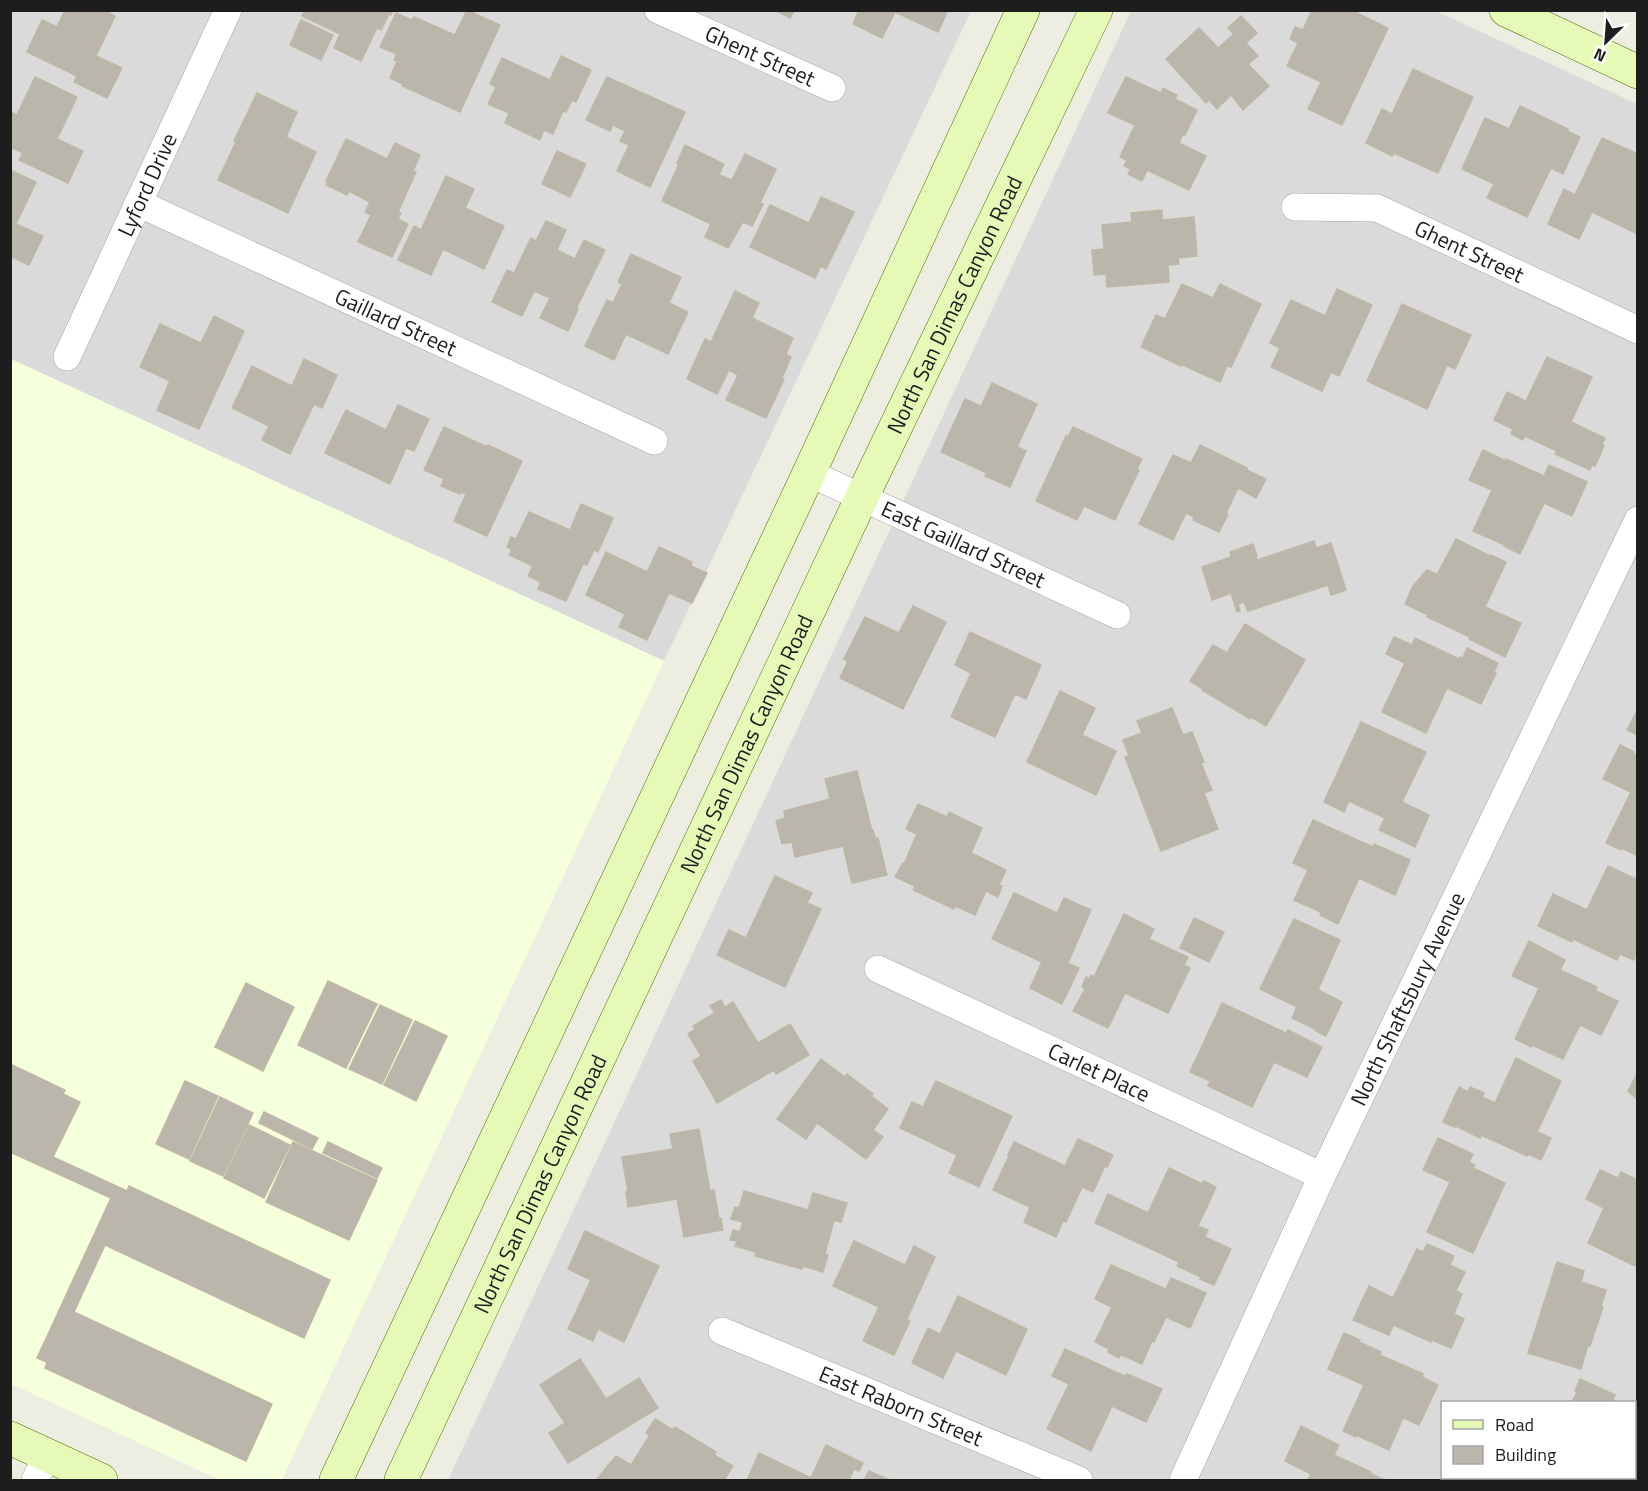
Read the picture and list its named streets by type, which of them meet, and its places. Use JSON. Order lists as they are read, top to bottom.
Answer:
{
  "streets": {
    "main road": ["North San Dimas Canyon Road"],
    "street": [
      "Ghent Street",
      "Lyford Drive",
      "Gaillard Street",
      "East Gaillard Street",
      "North Shaftsbury Avenue",
      "Carlet Place",
      "East Raborn Street"
    ]
  },
  "crossings": [
    ["Lyford Drive", "Gaillard Street"],
    ["North San Dimas Canyon Road", "East Gaillard Street"],
    ["North Shaftsbury Avenue", "Carlet Place"]
  ],
  "legend": ["Road", "Building"],
  "north": "bottom left"
}
